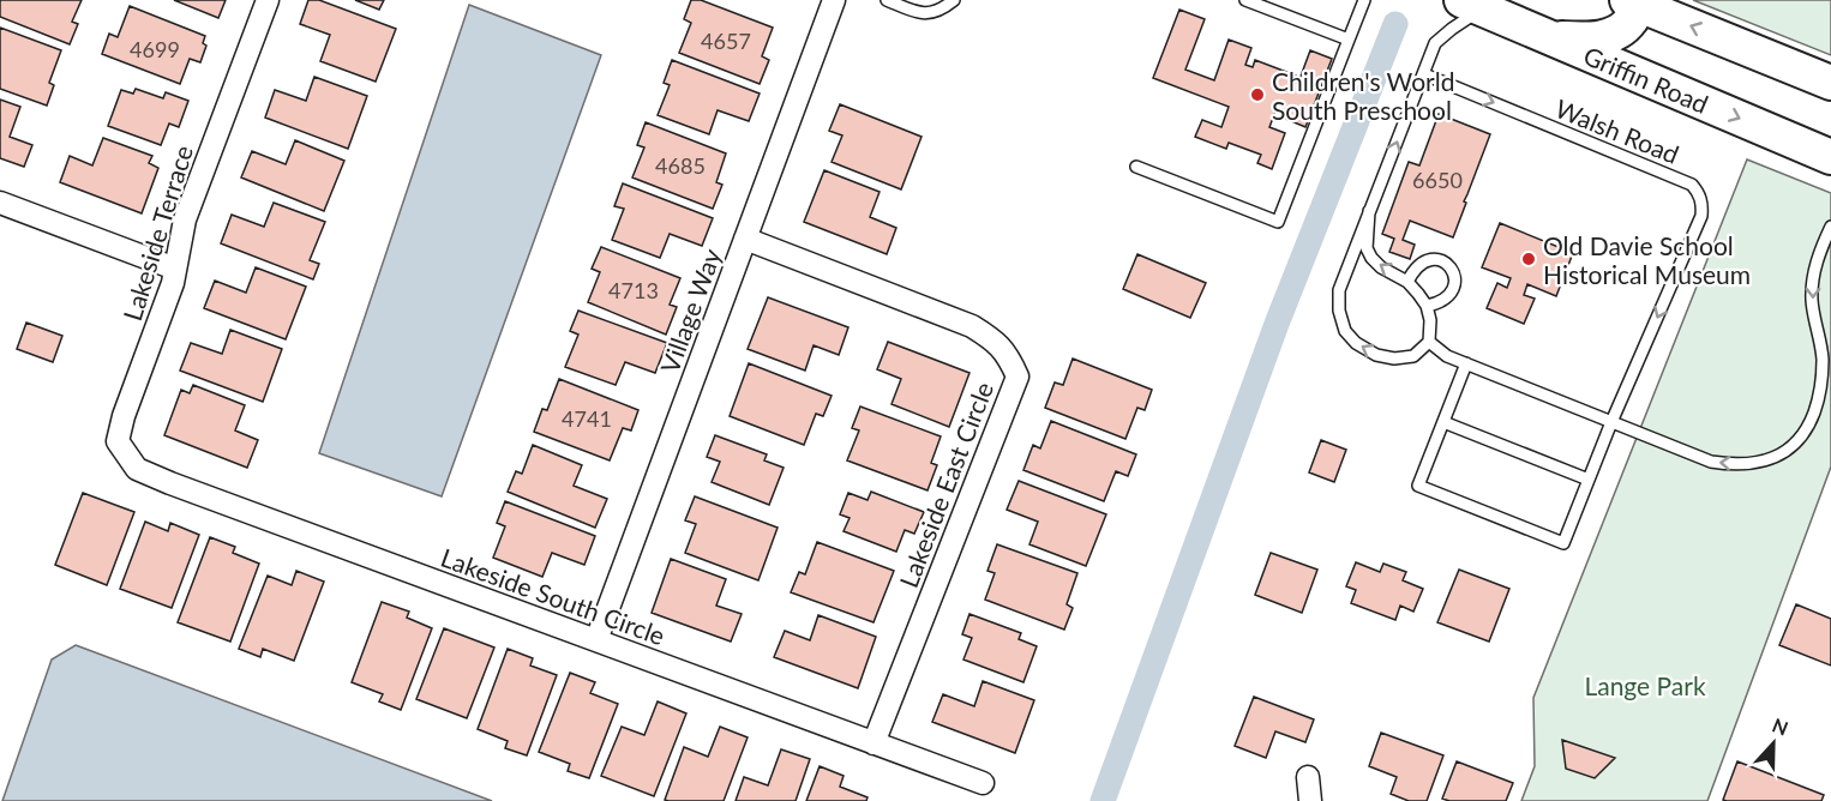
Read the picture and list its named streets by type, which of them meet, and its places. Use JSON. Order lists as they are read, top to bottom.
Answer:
{
  "streets": {
    "main road": ["Griffin Road"],
    "street": [
      "Lakeside Terrace",
      "Village Way",
      "Lakeside East Circle",
      "Lakeside South Circle"
    ],
    "lane": ["Walsh Road"]
  },
  "crossings": [
    ["Lakeside Terrace", "Lakeside South Circle"],
    ["Village Way", "Lakeside East Circle"],
    ["Village Way", "Lakeside South Circle"],
    ["Lakeside East Circle", "Lakeside South Circle"]
  ],
  "parks": ["Lange Park"],
  "places": ["Children's World South Preschool", "Old Davie School Historical Museum"],
  "house_numbers": [
    "4657",
    "4699",
    "4685",
    "6650",
    "4713",
    "4741"
  ],
  "north": "top"
}
